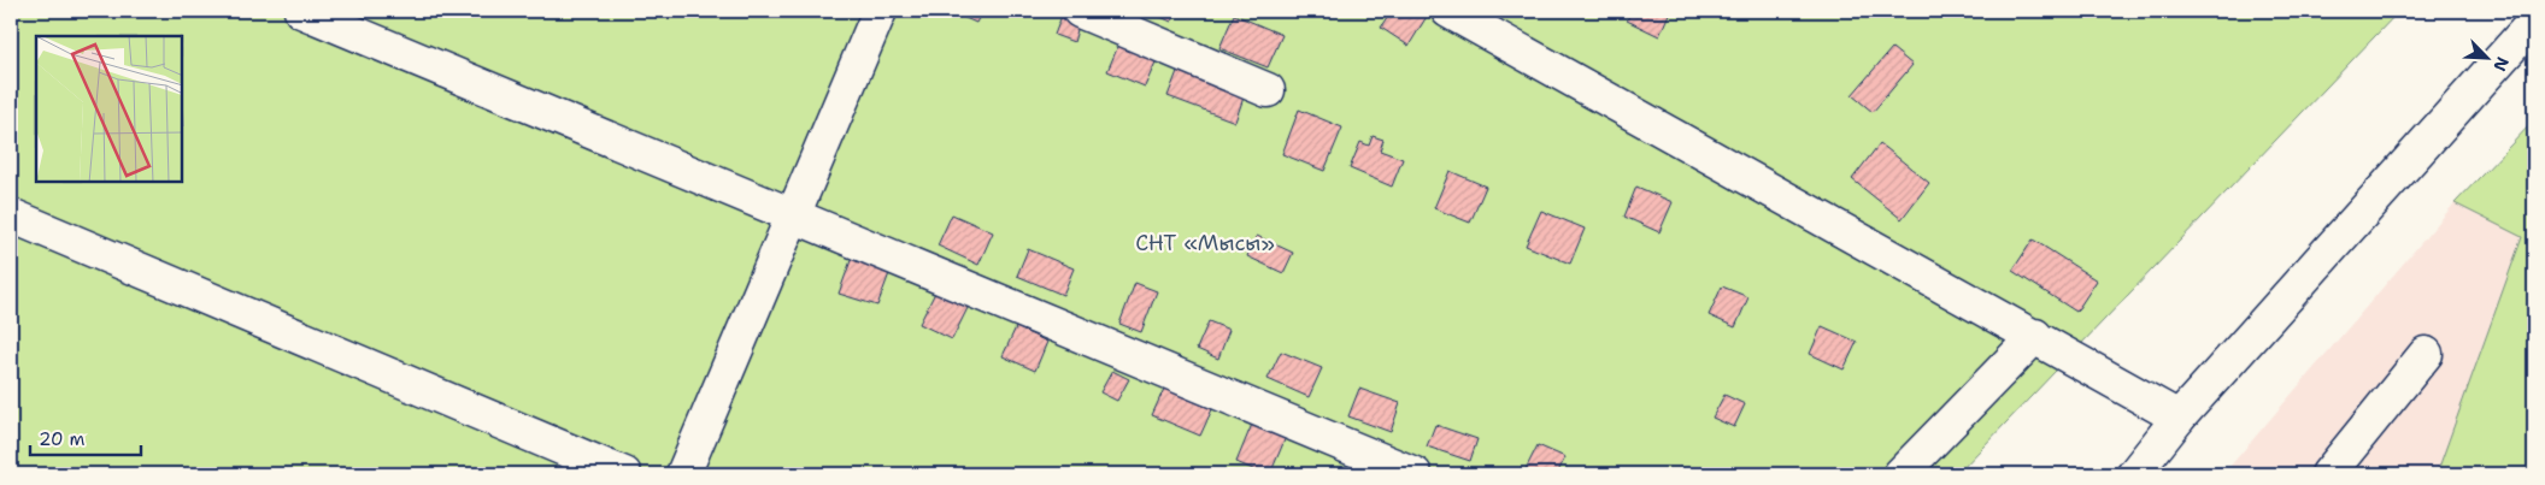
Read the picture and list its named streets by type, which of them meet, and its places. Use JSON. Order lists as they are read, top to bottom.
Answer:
{
  "parks": ["СНТ «Мысы»"],
  "scale_bar": "20 m",
  "north": "bottom right"
}
